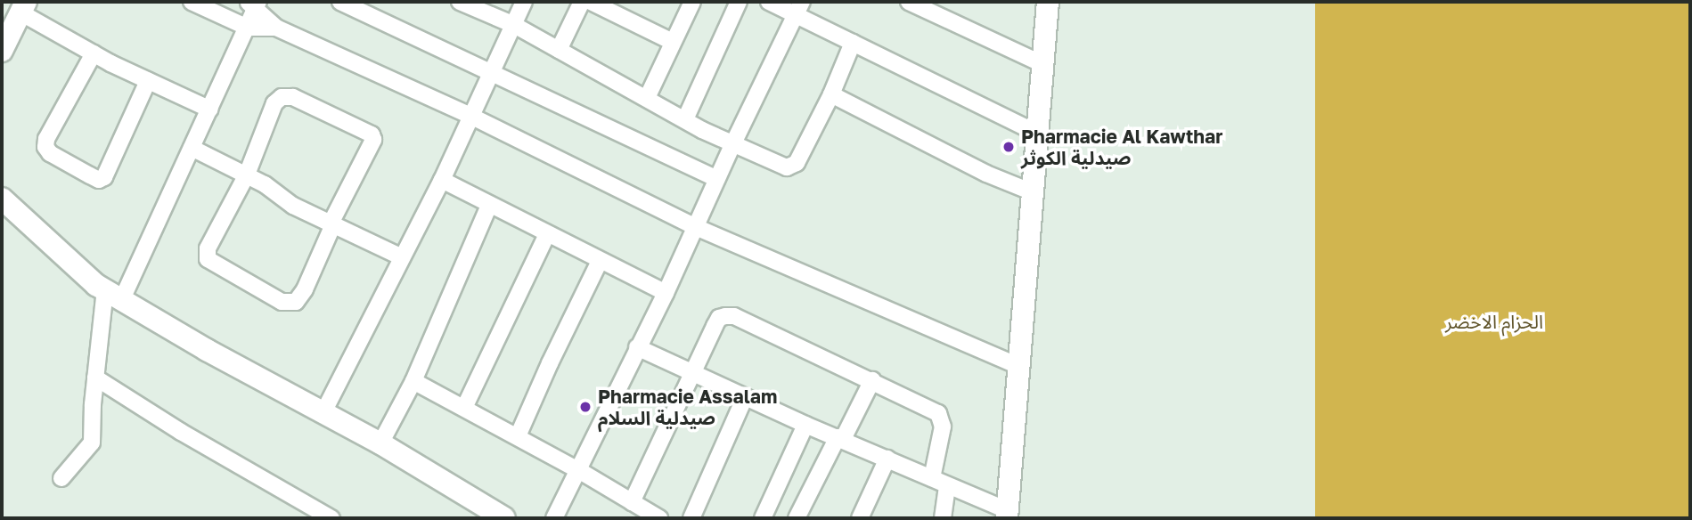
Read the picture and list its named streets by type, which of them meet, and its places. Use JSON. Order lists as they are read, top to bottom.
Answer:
{
  "parks": ["الحزام الاخضر"],
  "places": ["Pharmacie Al Kawthar صيدلية الكوثر", "Pharmacie Assalam صيدلية السلام"]
}
